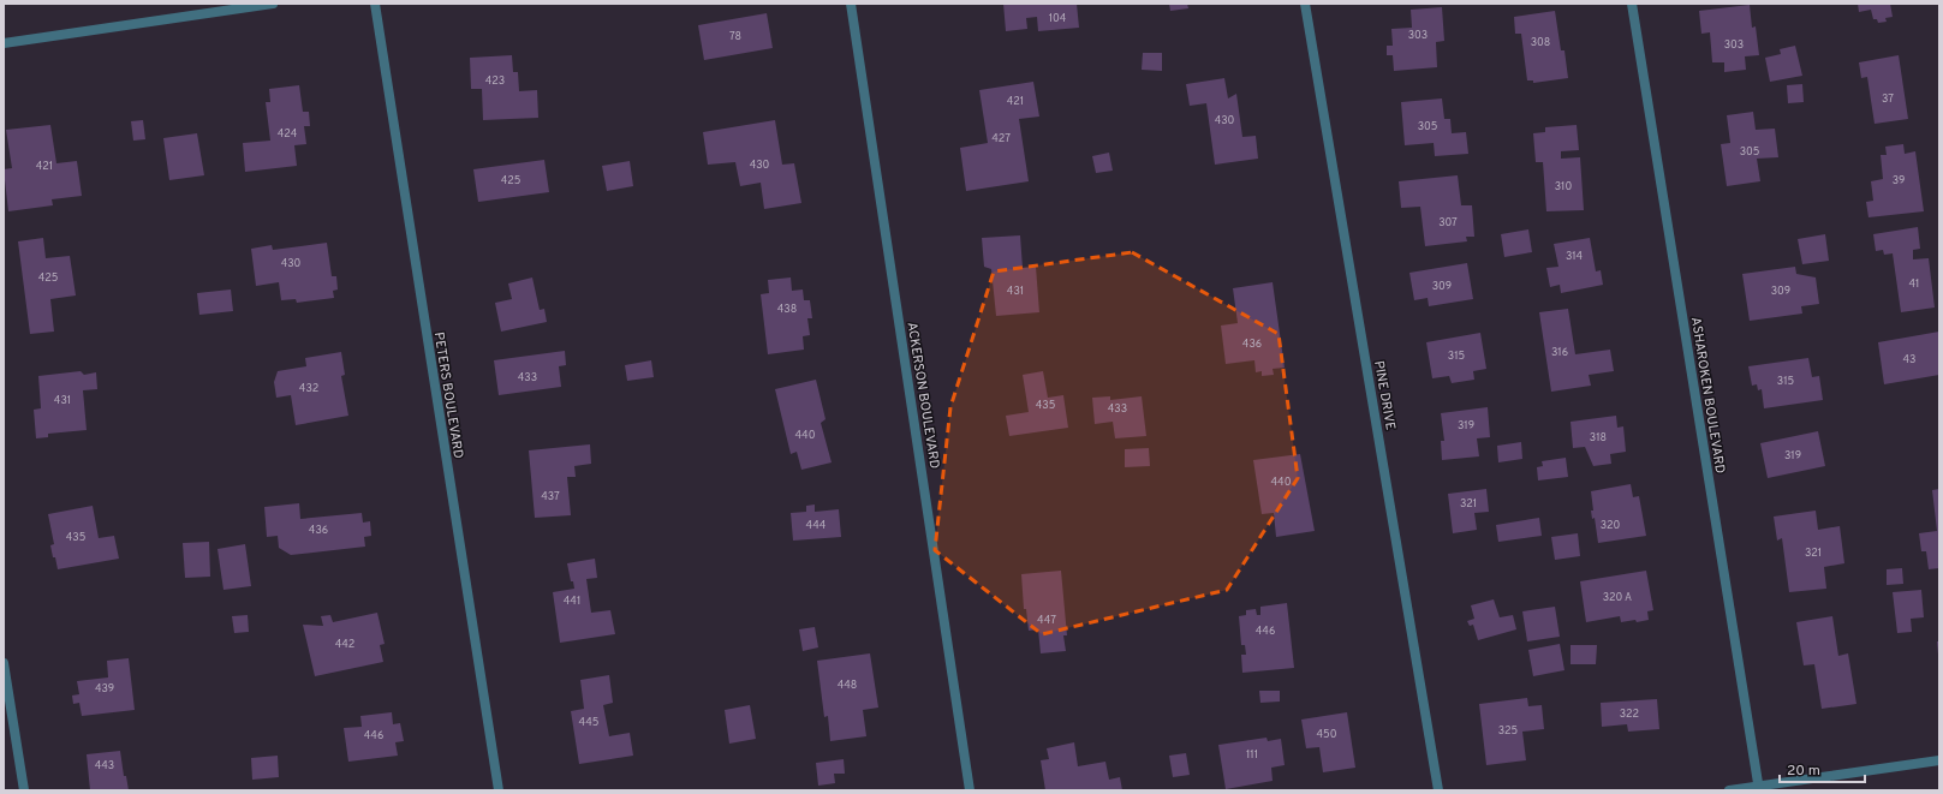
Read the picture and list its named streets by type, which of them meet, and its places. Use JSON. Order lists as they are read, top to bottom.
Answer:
{
  "streets": {
    "street": [
      "PETERS BOULEVARD",
      "ACKERSON BOULEVARD",
      "PINE DRIVE",
      "ASHAROKEN BOULEVARD"
    ]
  },
  "house_numbers": [
    "104",
    "303",
    "78",
    "308",
    "303",
    "423",
    "37",
    "421",
    "430",
    "305",
    "424",
    "427",
    "305",
    "430",
    "421",
    "425",
    "39",
    "310",
    "307",
    "314",
    "430",
    "425",
    "41",
    "309",
    "431",
    "309",
    "438",
    "436",
    "316",
    "315",
    "43",
    "433",
    "315",
    "432",
    "431",
    "435",
    "433",
    "319",
    "440",
    "318",
    "319",
    "440",
    "437",
    "321",
    "444",
    "320",
    "436",
    "435",
    "321",
    "320 A",
    "441",
    "447",
    "446",
    "442",
    "448",
    "439",
    "322",
    "445",
    "325",
    "450",
    "446",
    "111",
    "443"
  ],
  "scale_bar": "20 m"
}
